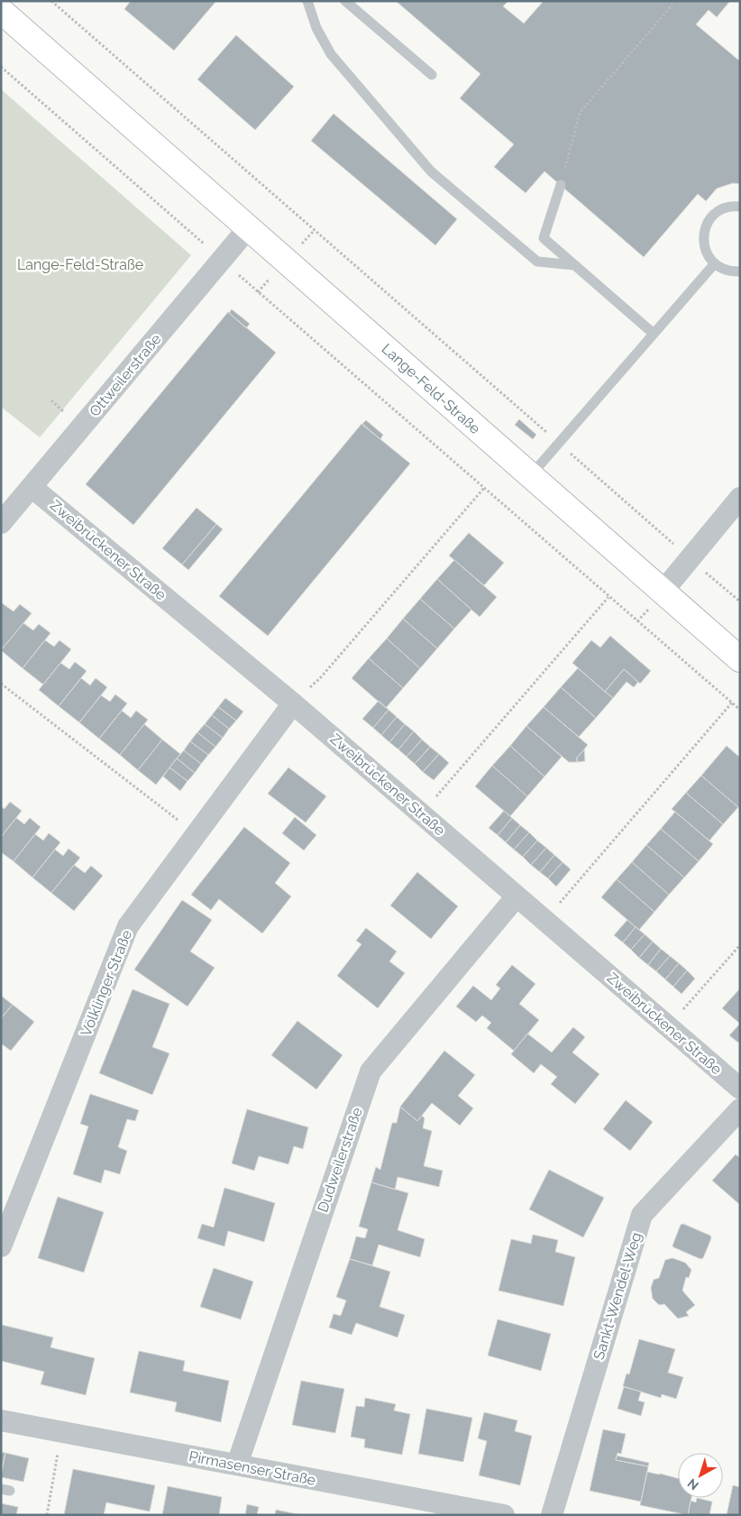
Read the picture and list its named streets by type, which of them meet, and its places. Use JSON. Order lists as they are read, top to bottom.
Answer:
{
  "streets": {
    "street": [
      "Ottweilerstraße",
      "Lange-Feld-Straße",
      "Zweibrückener Straße",
      "Völklinger Straße",
      "Dudweilerstraße",
      "Sankt-Wendel-Weg",
      "Pirmasenser Straße"
    ]
  },
  "crossings": [
    ["Ottweilerstraße", "Lange-Feld-Straße"],
    ["Ottweilerstraße", "Zweibrückener Straße"],
    ["Zweibrückener Straße", "Völklinger Straße"],
    ["Zweibrückener Straße", "Dudweilerstraße"],
    ["Dudweilerstraße", "Pirmasenser Straße"]
  ],
  "parks": ["Lange-Feld-Straße"],
  "north": "bottom left"
}
